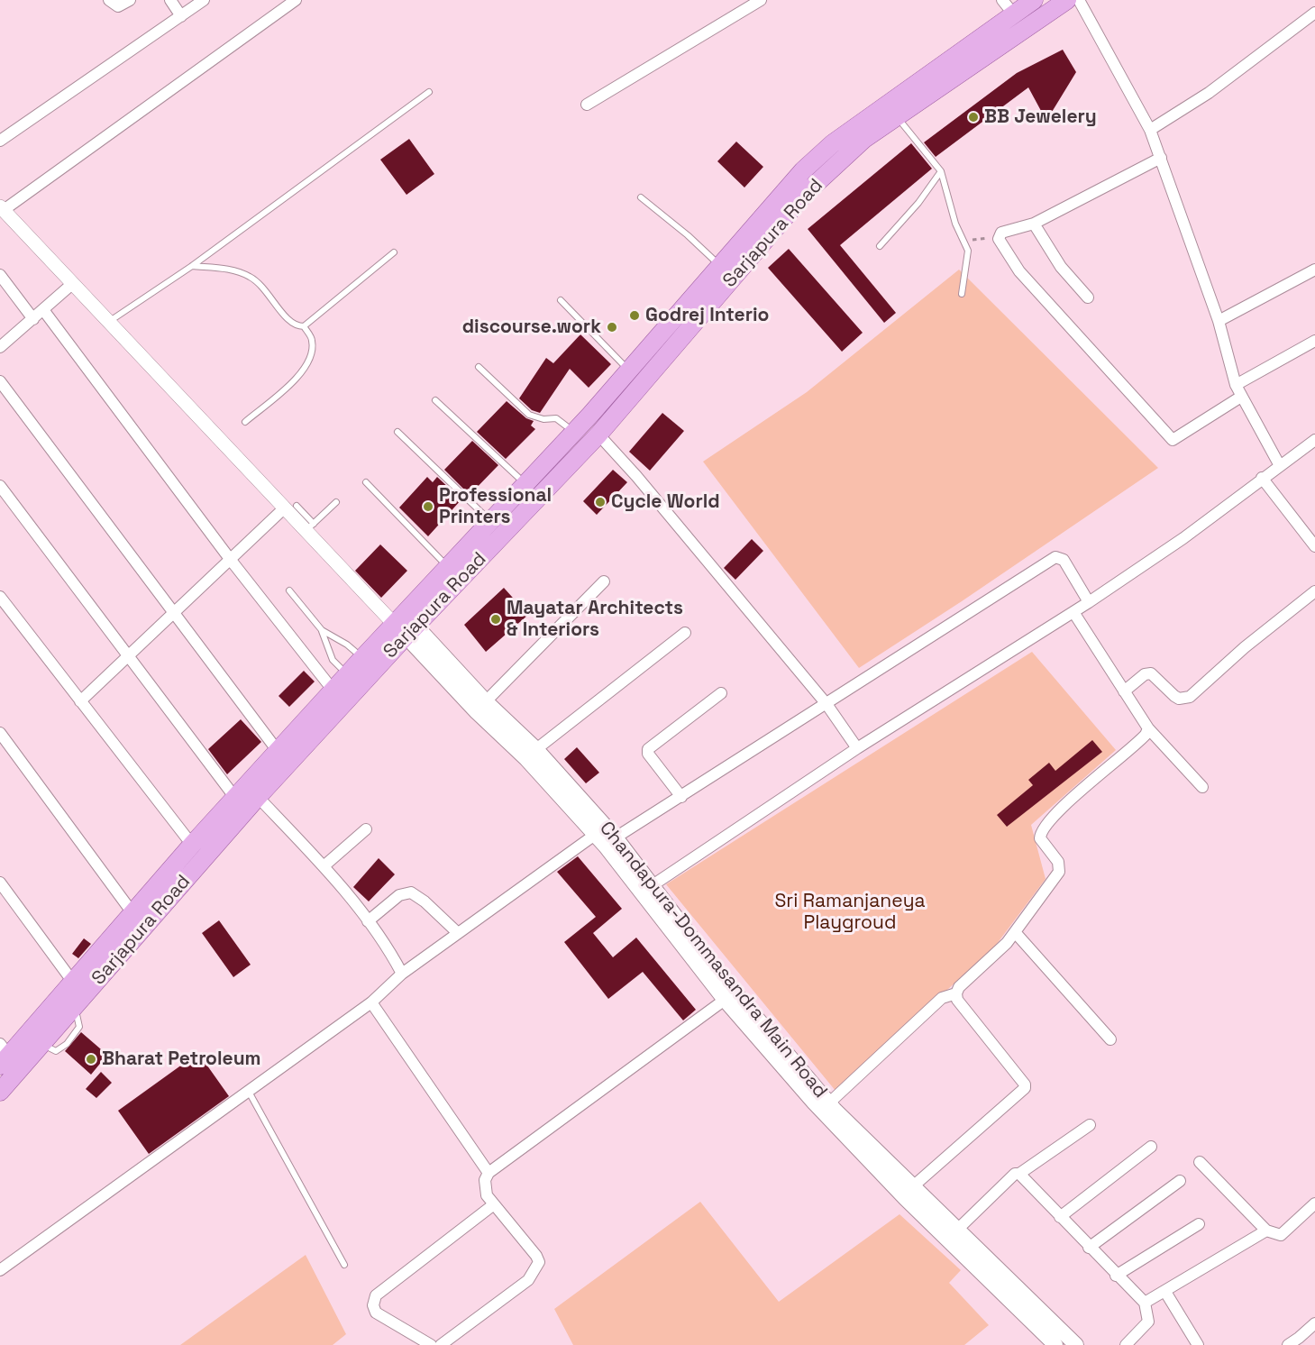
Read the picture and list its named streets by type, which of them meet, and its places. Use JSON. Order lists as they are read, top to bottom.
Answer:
{
  "streets": {
    "main road": ["Sarjapura Road", "Chandapura-Dommasandra Main Road"]
  },
  "crossings": [
    ["Sarjapura Road", "Chandapura-Dommasandra Main Road"]
  ],
  "parks": ["Sri Ramanjaneya Playgroud"],
  "places": [
    "BB Jewelery",
    "Godrej Interio",
    "discourse.work",
    "Cycle World",
    "Professional Printers",
    "Mayatar Architects & Interiors",
    "Bharat Petroleum"
  ]
}
